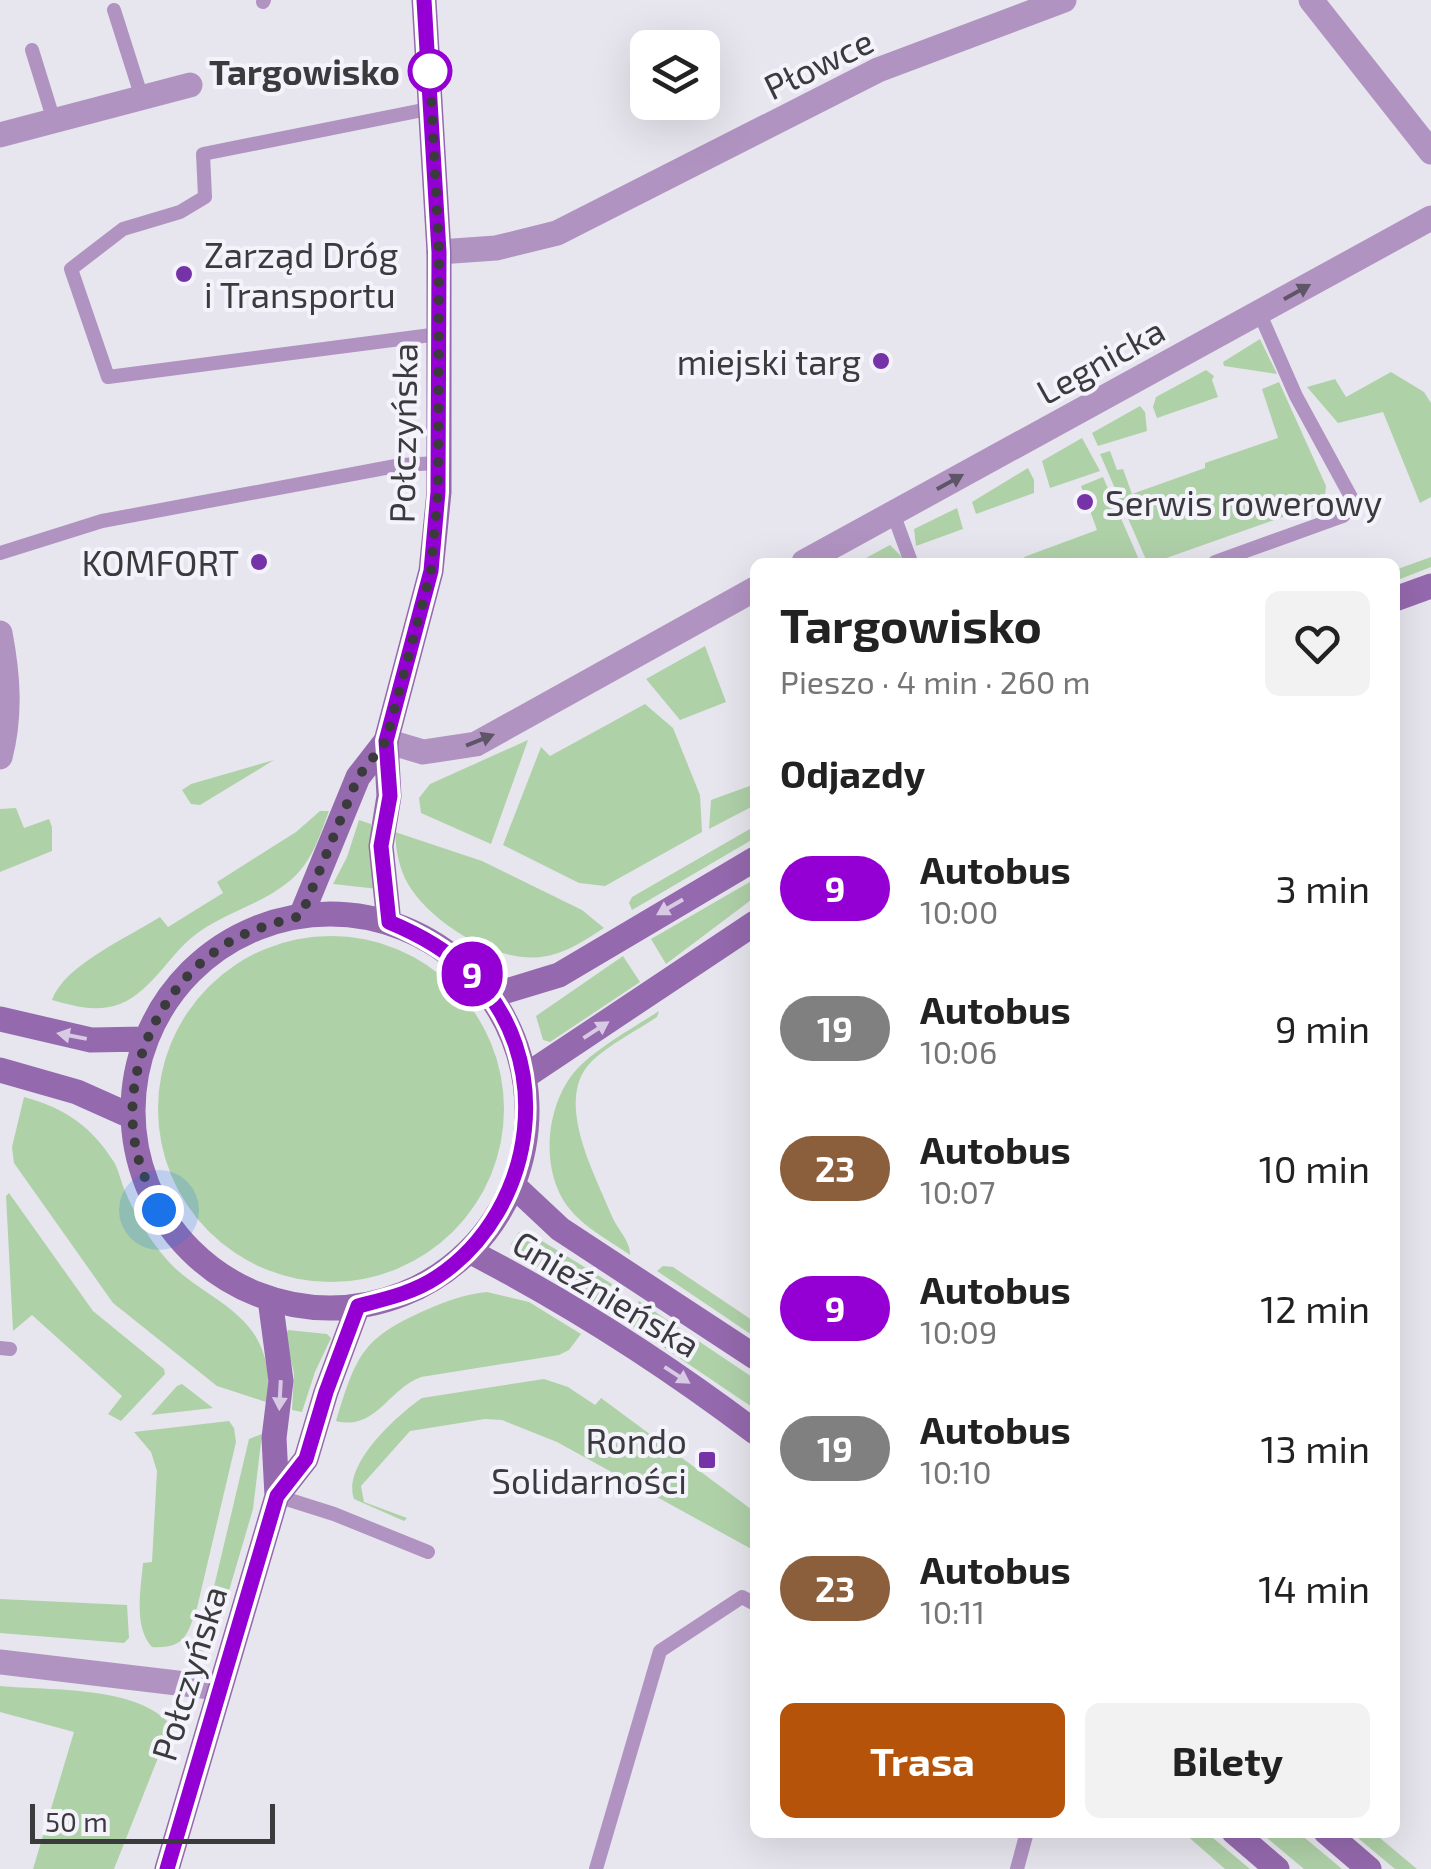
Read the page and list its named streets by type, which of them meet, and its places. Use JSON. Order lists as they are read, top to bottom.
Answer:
{
  "streets": {
    "street": [
      "Płowce",
      "Legnicka",
      "Połczyńska",
      "Gnieźnieńska"
    ]
  },
  "crossings": [
    ["Płowce", "Połczyńska"]
  ],
  "one_way": ["Legnicka"],
  "places": {
    "other": [
      "Targowisko",
      "Zarząd Dróg i Transportu",
      "miejski targ",
      "Serwis rowerowy",
      "KOMFORT"
    ],
    "transit": ["Rondo Solidarności"]
  },
  "lines": ["bus line 9"],
  "scale_bar": "50 m",
  "page": {
    "on_map": "9",
    "heading": [
      ["Targowisko", "Pieszo · 4 min · 260 m"],
      "Odjazdy"
    ],
    "list": [
      {
        "mark": "9",
        "name": "Autobus",
        "note": "10:00",
        "value": "3 min"
      },
      {
        "mark": "19",
        "name": "Autobus",
        "note": "10:06",
        "value": "9 min"
      },
      {
        "mark": "23",
        "name": "Autobus",
        "note": "10:07",
        "value": "10 min"
      },
      {
        "mark": "9",
        "name": "Autobus",
        "note": "10:09",
        "value": "12 min"
      },
      {
        "mark": "19",
        "name": "Autobus",
        "note": "10:10",
        "value": "13 min"
      },
      {
        "mark": "23",
        "name": "Autobus",
        "note": "10:11",
        "value": "14 min"
      }
    ],
    "buttons": ["Trasa", "Bilety"],
    "scale": "50 m"
  }
}
